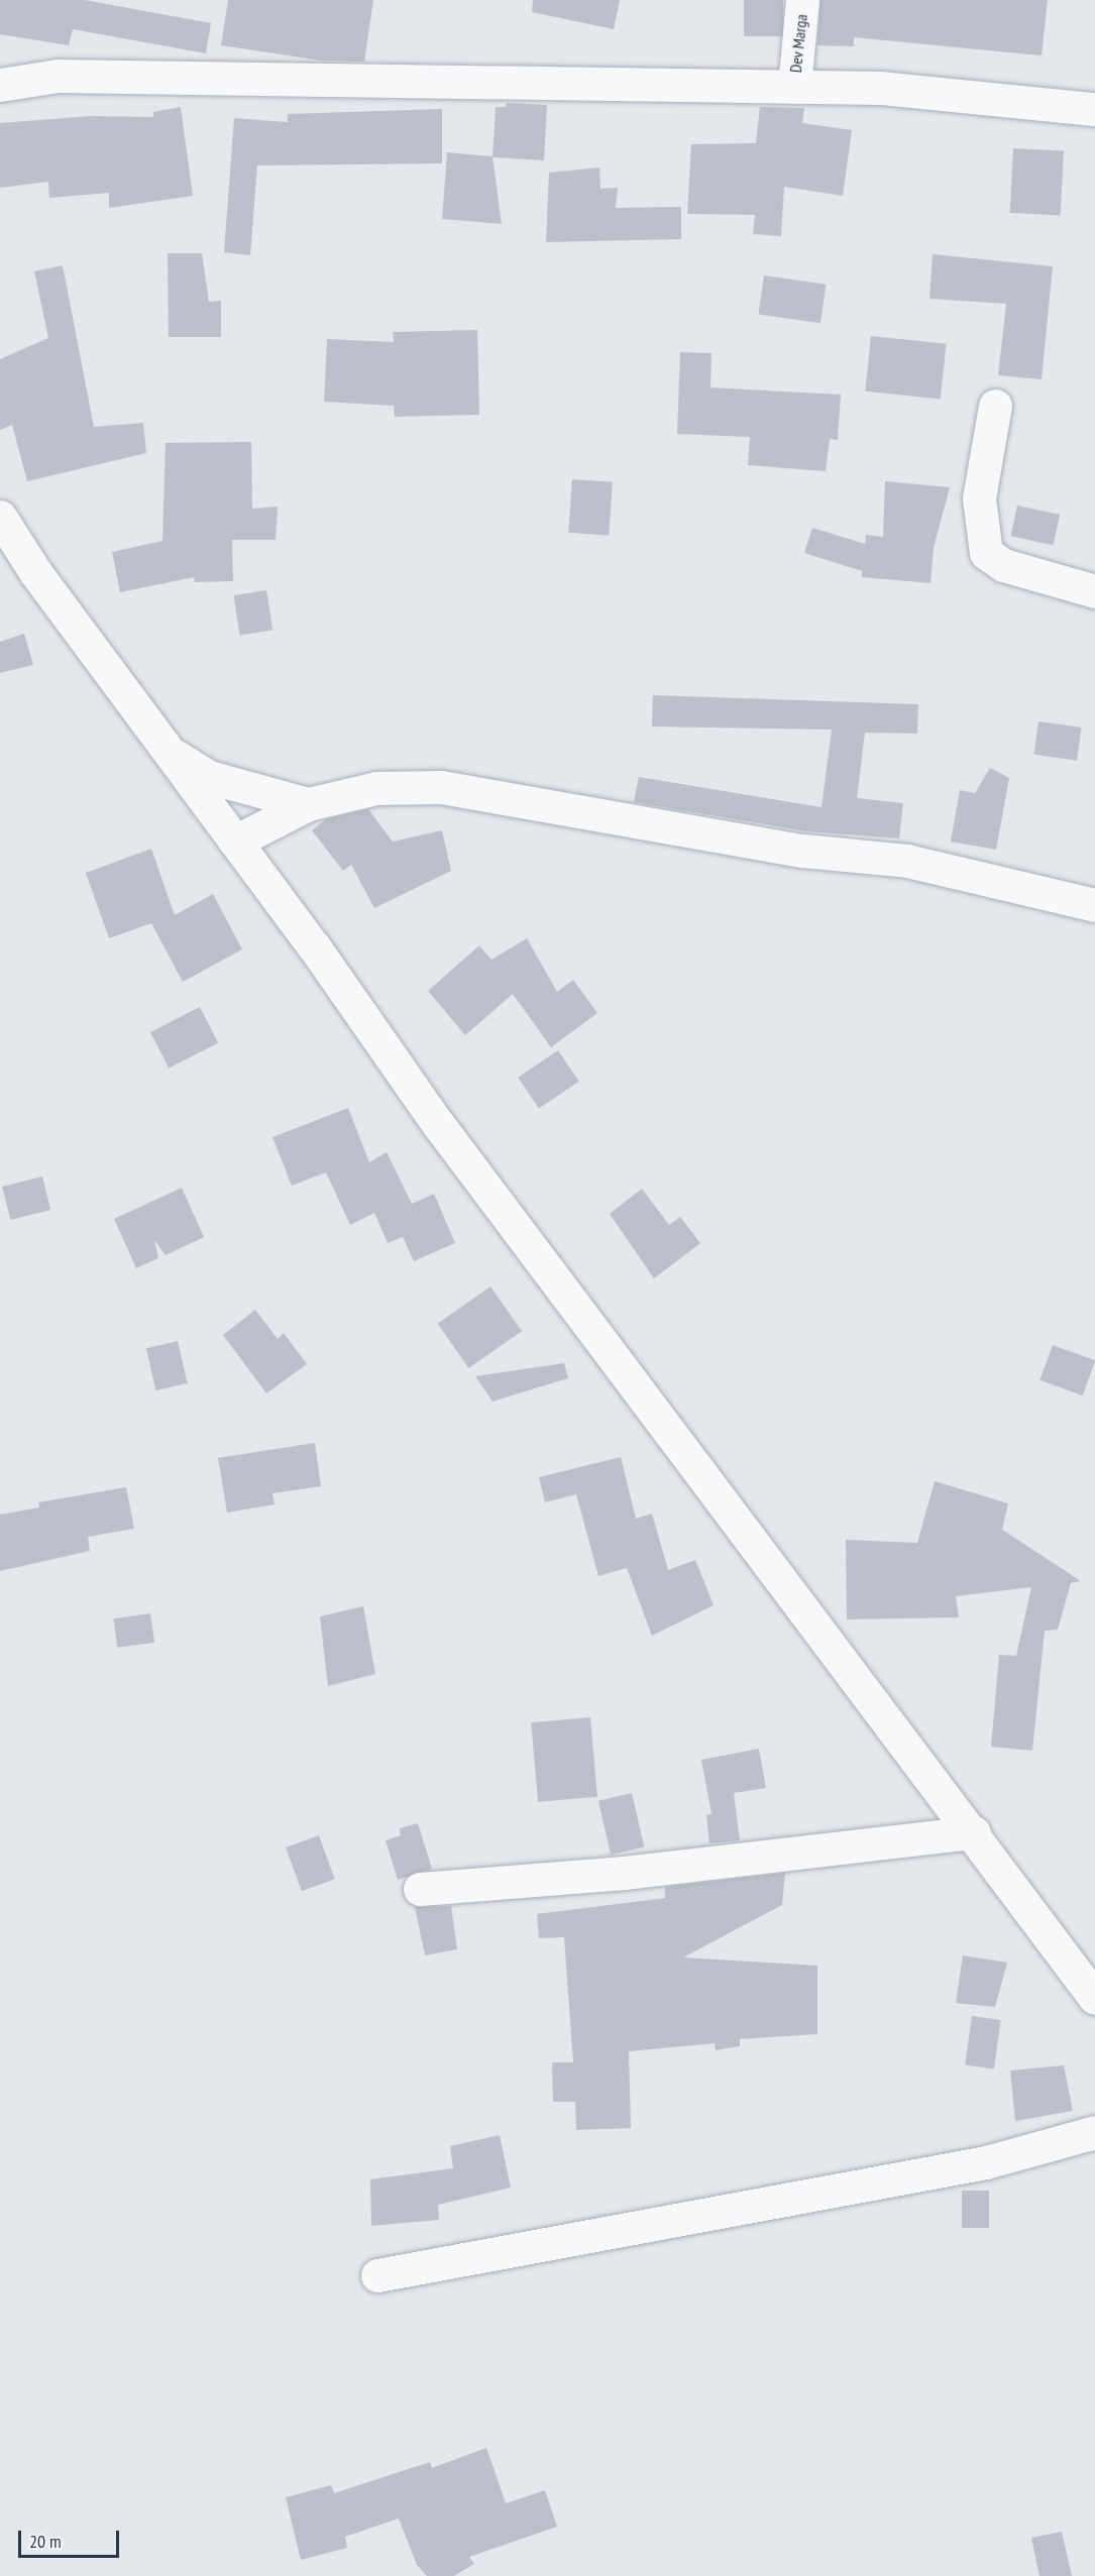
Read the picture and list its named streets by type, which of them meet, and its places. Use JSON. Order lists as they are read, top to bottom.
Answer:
{
  "streets": {
    "street": ["Dev Marga"]
  },
  "scale_bar": "20 m"
}
